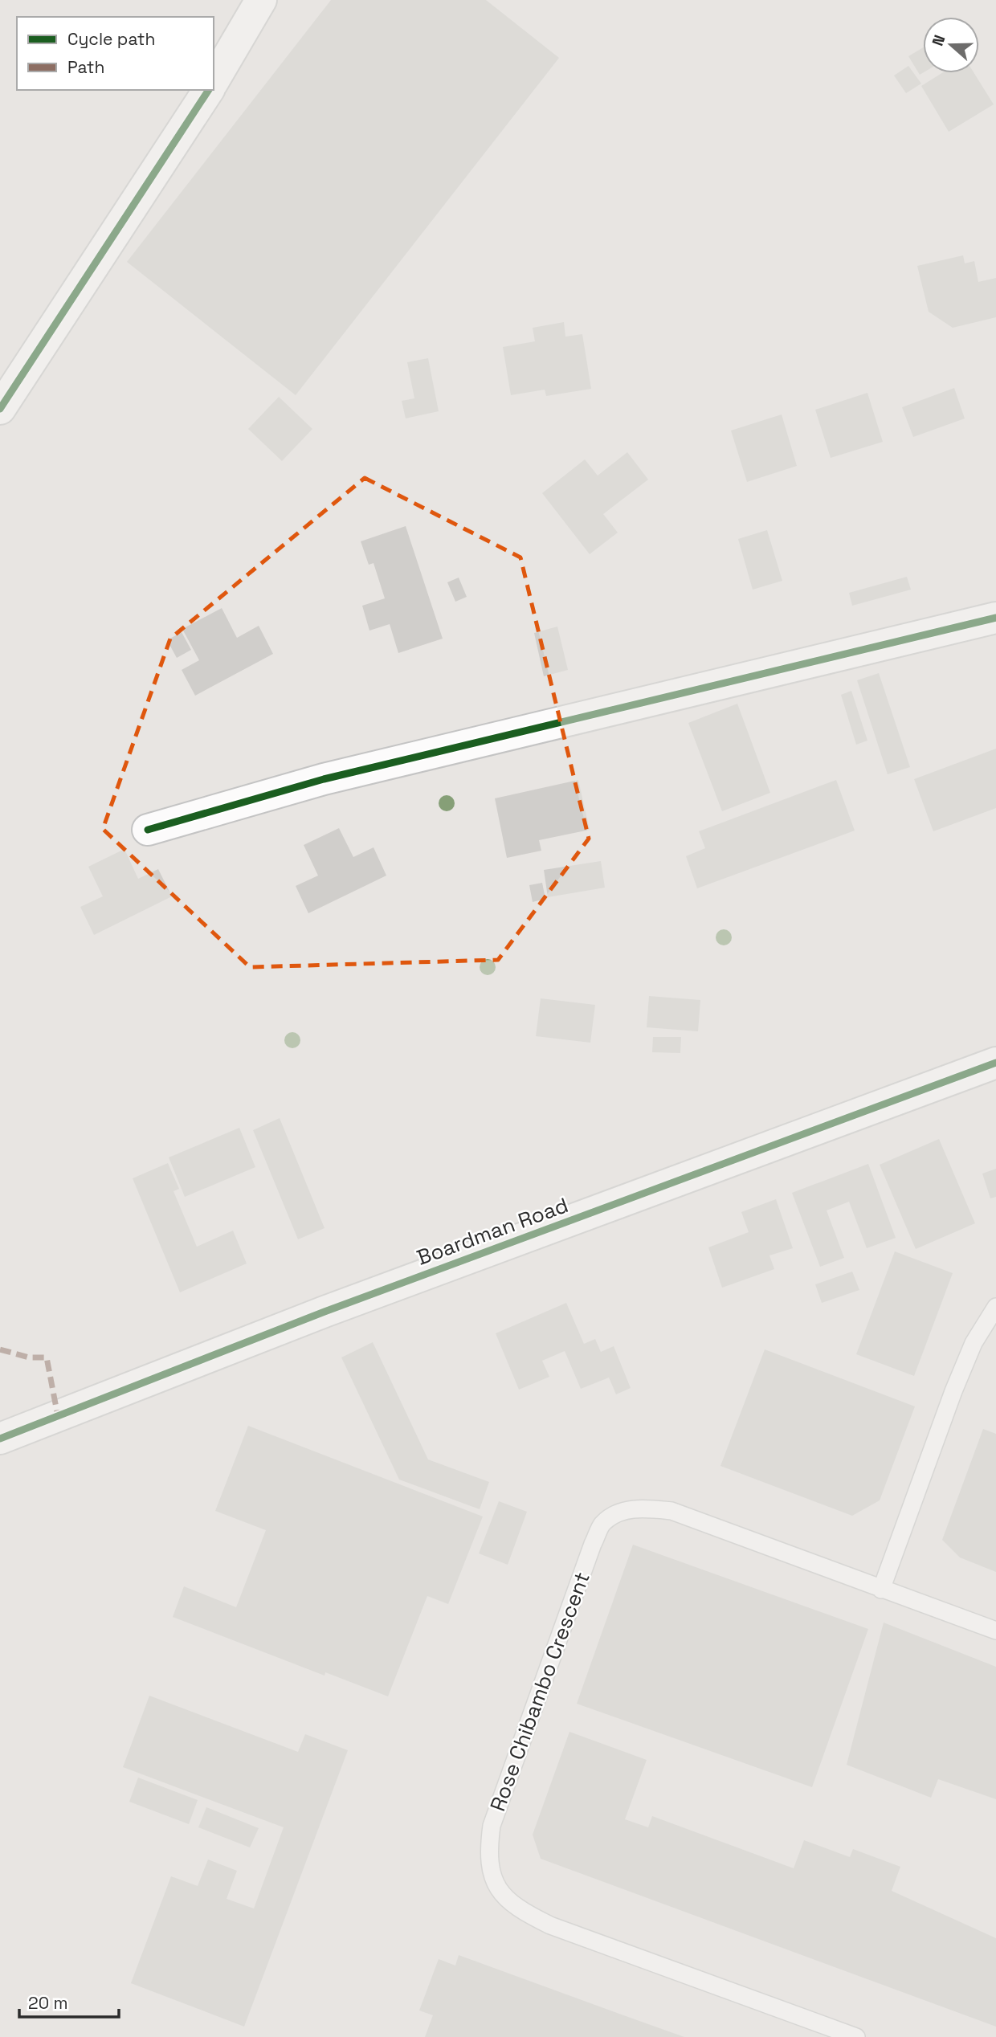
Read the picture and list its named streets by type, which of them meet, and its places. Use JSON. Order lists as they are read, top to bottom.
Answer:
{
  "streets": {
    "street": ["Boardman Road"],
    "lane": ["Rose Chibambo Crescent"]
  },
  "legend": ["Cycle path", "Path"],
  "scale_bar": "20 m",
  "north": "left"
}
